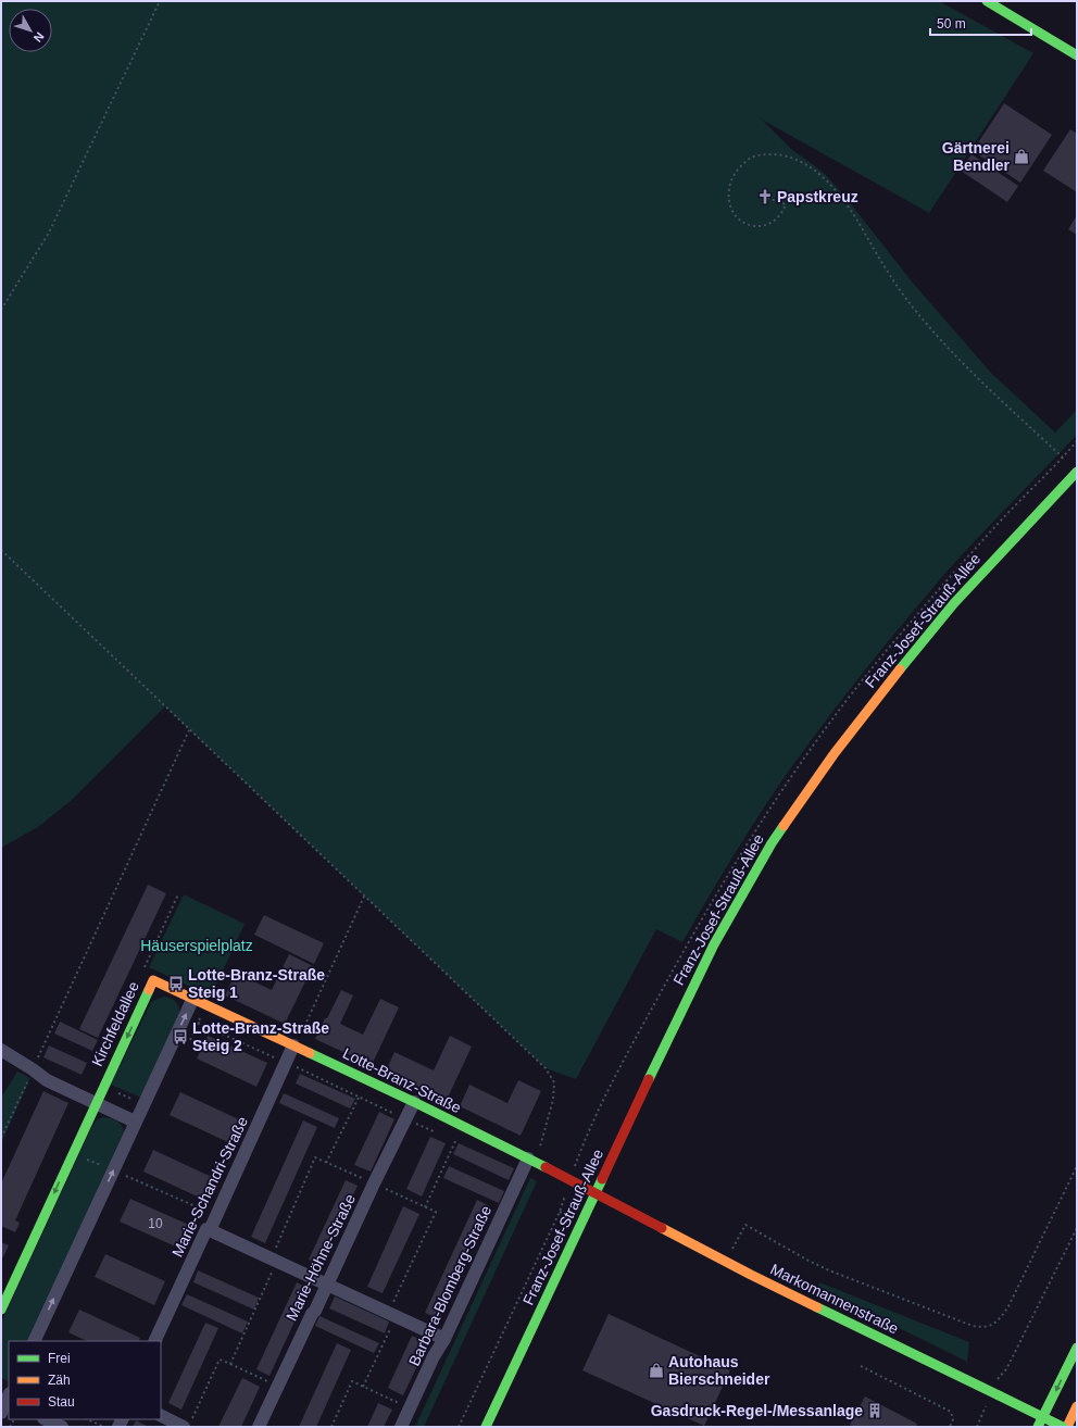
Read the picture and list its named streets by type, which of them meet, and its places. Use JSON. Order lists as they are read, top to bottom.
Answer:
{
  "streets": {
    "main road": [
      "Franz-Josef-Strauß-Allee",
      "Kirchfeldallee",
      "Lotte-Branz-Straße",
      "Markomannenstraße"
    ],
    "street": ["Marie-Schandri-Straße", "Marie-Höhne-Straße", "Barbara-Blomberg-Straße"]
  },
  "crossings": [
    ["Franz-Josef-Strauß-Allee", "Lotte-Branz-Straße"],
    ["Franz-Josef-Strauß-Allee", "Markomannenstraße"],
    ["Kirchfeldallee", "Lotte-Branz-Straße"],
    ["Lotte-Branz-Straße", "Marie-Schandri-Straße"],
    ["Lotte-Branz-Straße", "Marie-Höhne-Straße"],
    ["Lotte-Branz-Straße", "Barbara-Blomberg-Straße"],
    ["Lotte-Branz-Straße", "Markomannenstraße"]
  ],
  "one_way": ["Kirchfeldallee"],
  "parks": ["Häuserspielplatz"],
  "places": {
    "shop": ["Gärtnerei Bendler", "Autohaus Bierschneider"],
    "church": ["Papstkreuz"],
    "bus stop": ["Lotte-Branz-Straße Steig 1", "Lotte-Branz-Straße Steig 2"],
    "building": ["Gasdruck-Regel-/Messanlage"]
  },
  "house_numbers": ["10"],
  "legend": ["Frei", "Zäh", "Stau"],
  "scale_bar": "50 m",
  "north": "bottom right"
}
